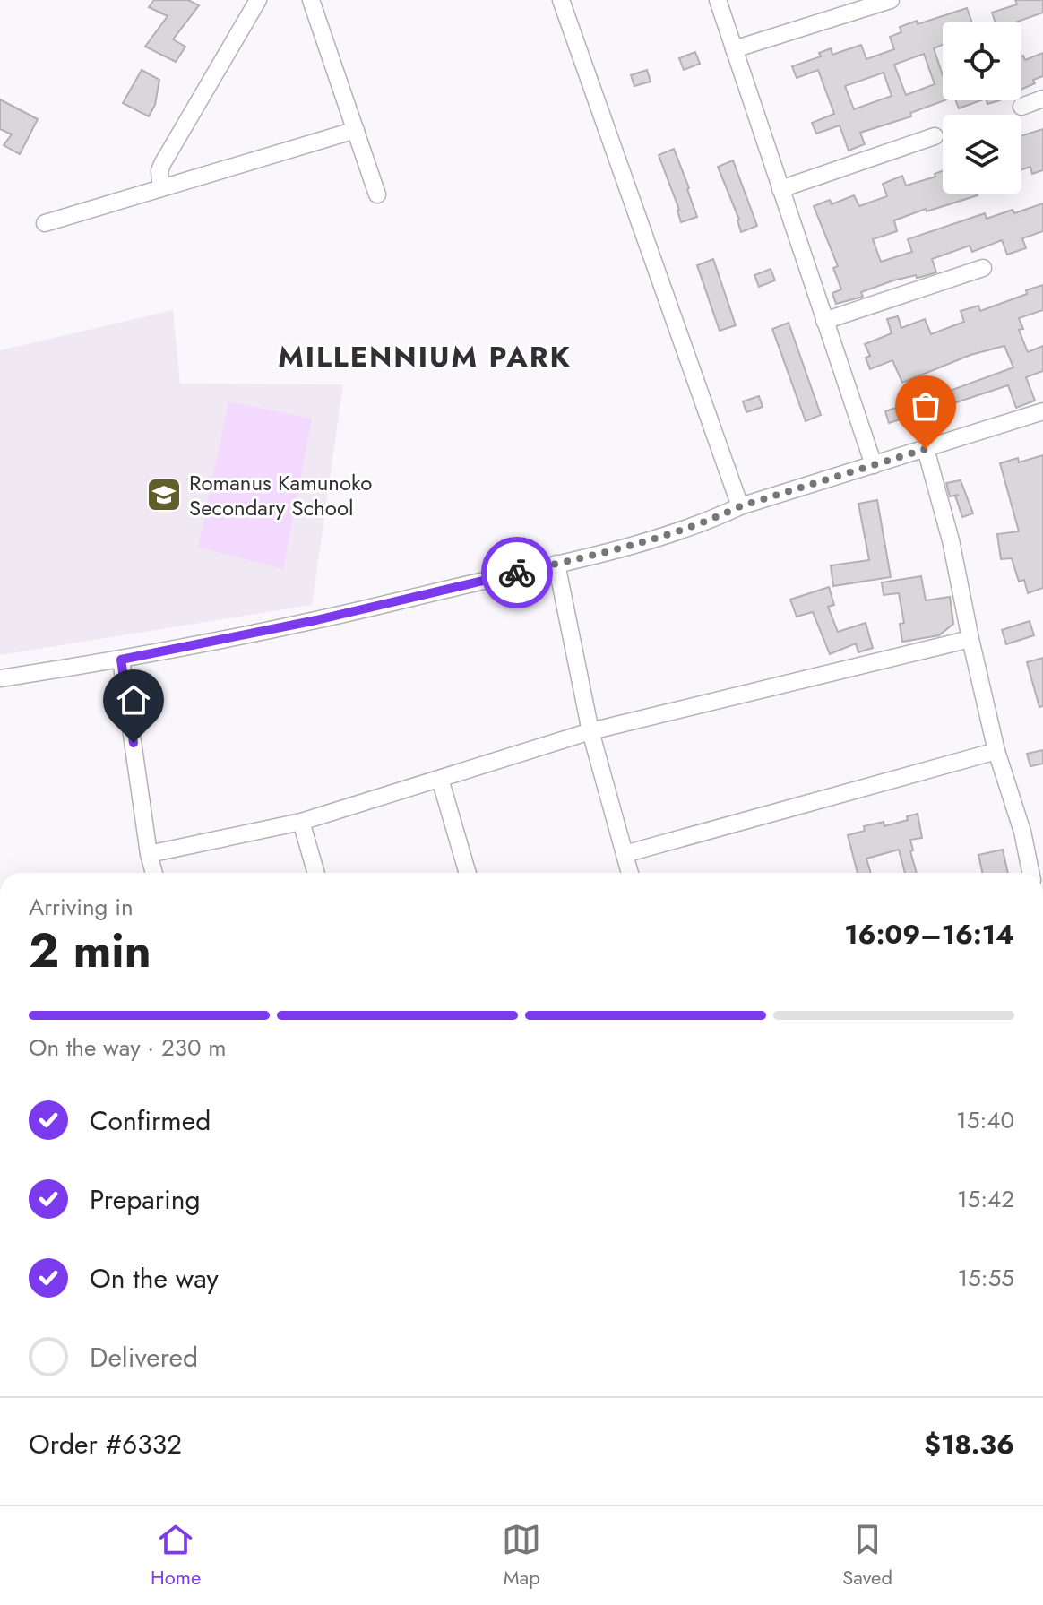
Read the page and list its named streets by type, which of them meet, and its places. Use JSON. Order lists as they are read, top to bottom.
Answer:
{
  "districts": ["MILLENNIUM PARK"],
  "places": {
    "school or university": ["Romanus Kamunoko Secondary School"]
  },
  "page": {
    "heading": ["2 min", "Arriving in", "16:09–16:14"],
    "panel": ["Order #6332", "$18.36"],
    "bar": "On the way · 230 m",
    "list": [
      ["Confirmed", "15:40"],
      ["Preparing", "15:42"],
      ["On the way", "15:55"],
      "Delivered"
    ],
    "tabs": ["Home", "Map", "Saved"]
  }
}
